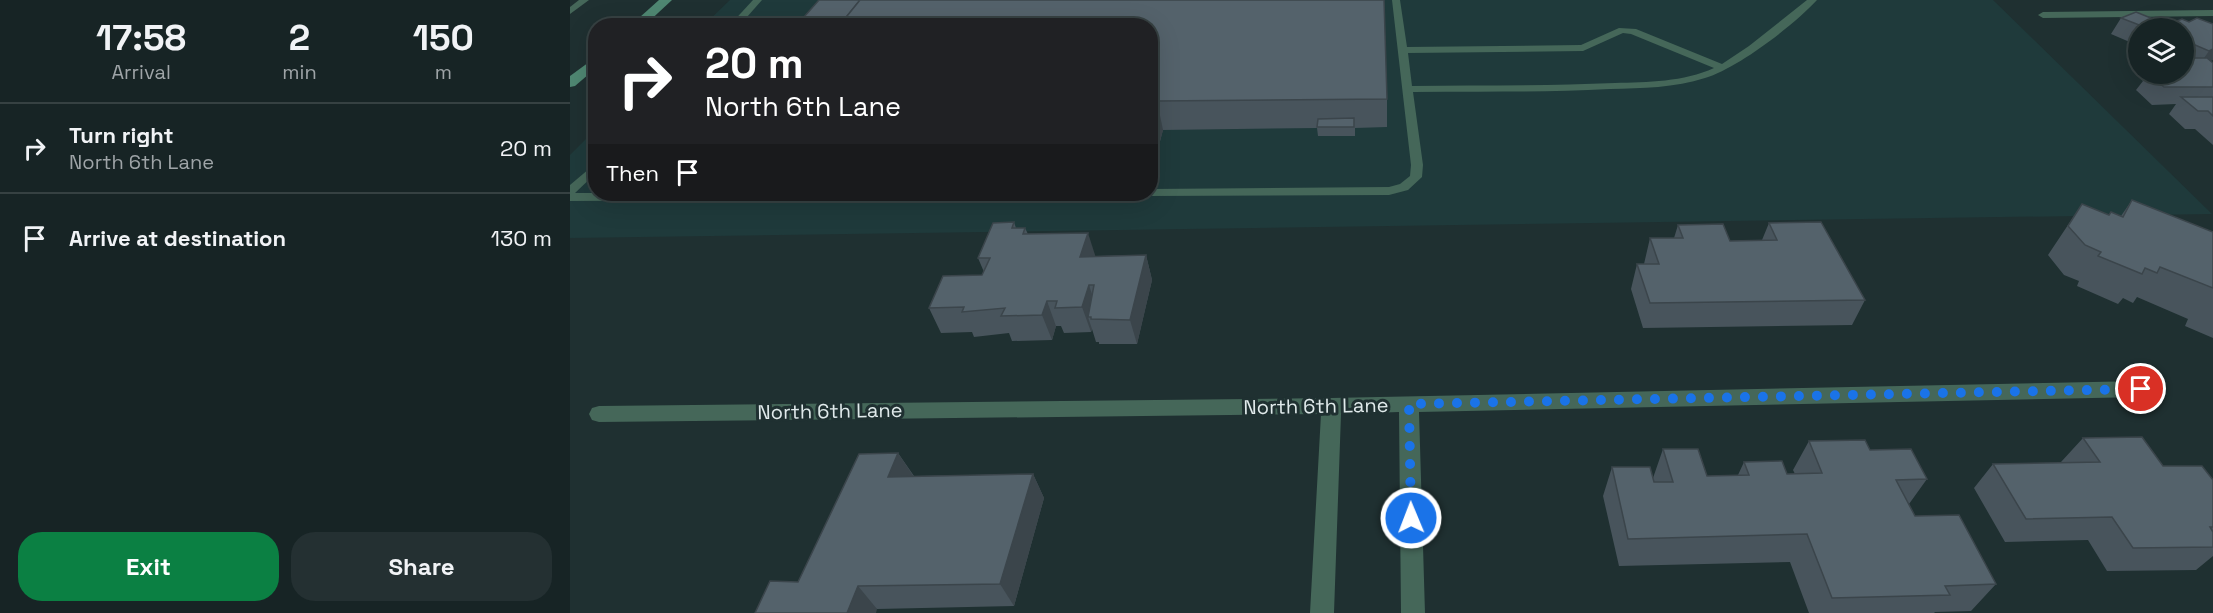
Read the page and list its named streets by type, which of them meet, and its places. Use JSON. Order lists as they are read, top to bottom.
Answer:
{
  "streets": {
    "street": ["North 6th Lane"]
  },
  "page": {
    "eta": [
      "17:58",
      "Arrival",
      "2",
      "min",
      "150",
      "m"
    ],
    "turn": ["20 m", "North 6th Lane"],
    "list": [
      {
        "name": "Turn right",
        "note": "North 6th Lane",
        "value": "20 m"
      },
      {
        "name": "Arrive at destination",
        "value": "130 m"
      }
    ],
    "then": "Then",
    "buttons": ["Exit", "Share"]
  }
}
